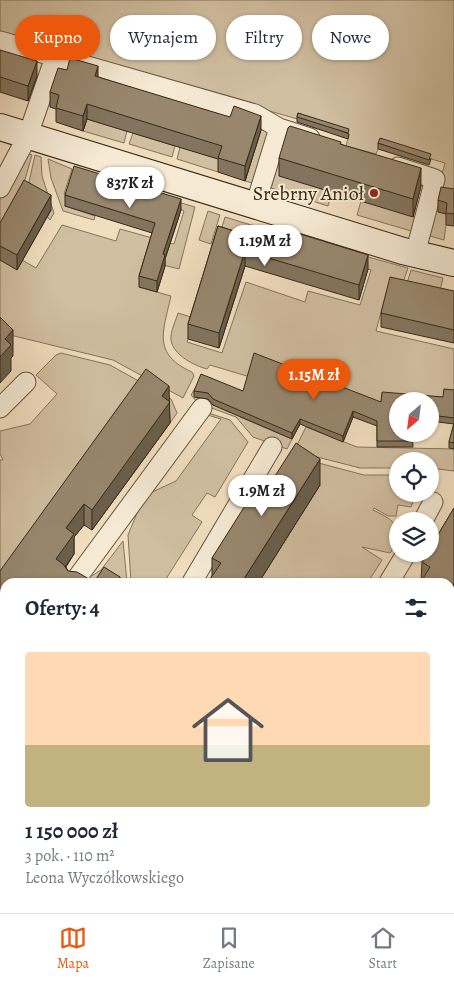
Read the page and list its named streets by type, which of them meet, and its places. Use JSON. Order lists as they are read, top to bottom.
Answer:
{
  "places": ["Srebrny Anioł"],
  "north": "bottom left",
  "page": {
    "chip": [
      "Kupno",
      "Wynajem",
      "Filtry",
      "Nowe"
    ],
    "price": [
      "837K zł",
      "1.19M zł",
      "1.15M zł",
      "1.9M zł"
    ],
    "heading": "Oferty: 4",
    "list": [
      {
        "name": "1 150 000 zł",
        "note": "3 pok. · 110 m² · Leona Wyczółkowskiego"
      }
    ],
    "tabs": ["Mapa", "Zapisane", "Start"]
  }
}
